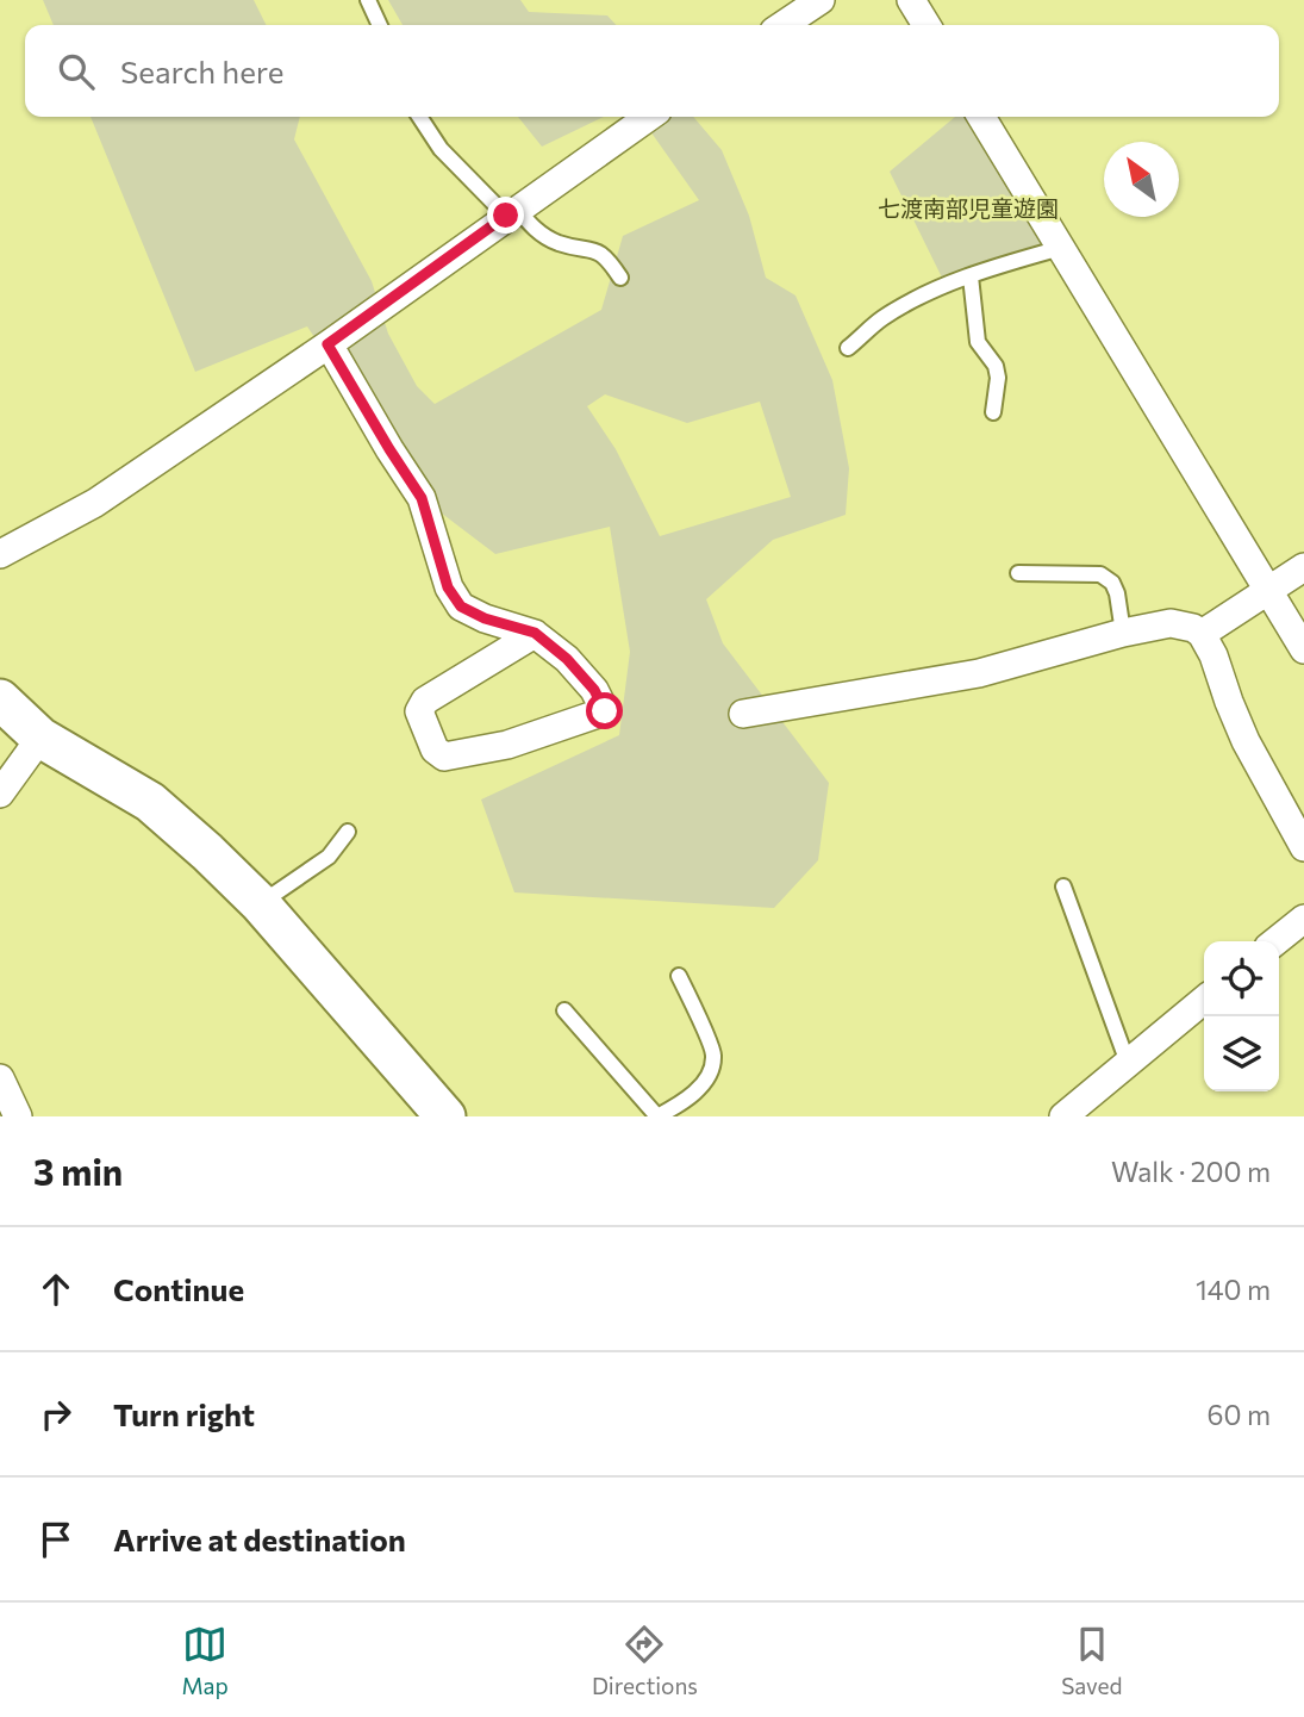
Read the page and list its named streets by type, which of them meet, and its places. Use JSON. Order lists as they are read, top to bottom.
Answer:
{
  "parks": ["七渡南部児童遊園"],
  "north": "top left",
  "page": {
    "search": "Search here",
    "heading": ["3 min", "Walk · 200 m"],
    "list": [
      ["Continue", "140 m"],
      ["Turn right", "60 m"],
      "Arrive at destination"
    ],
    "nav": ["Map", "Directions", "Saved"]
  }
}
